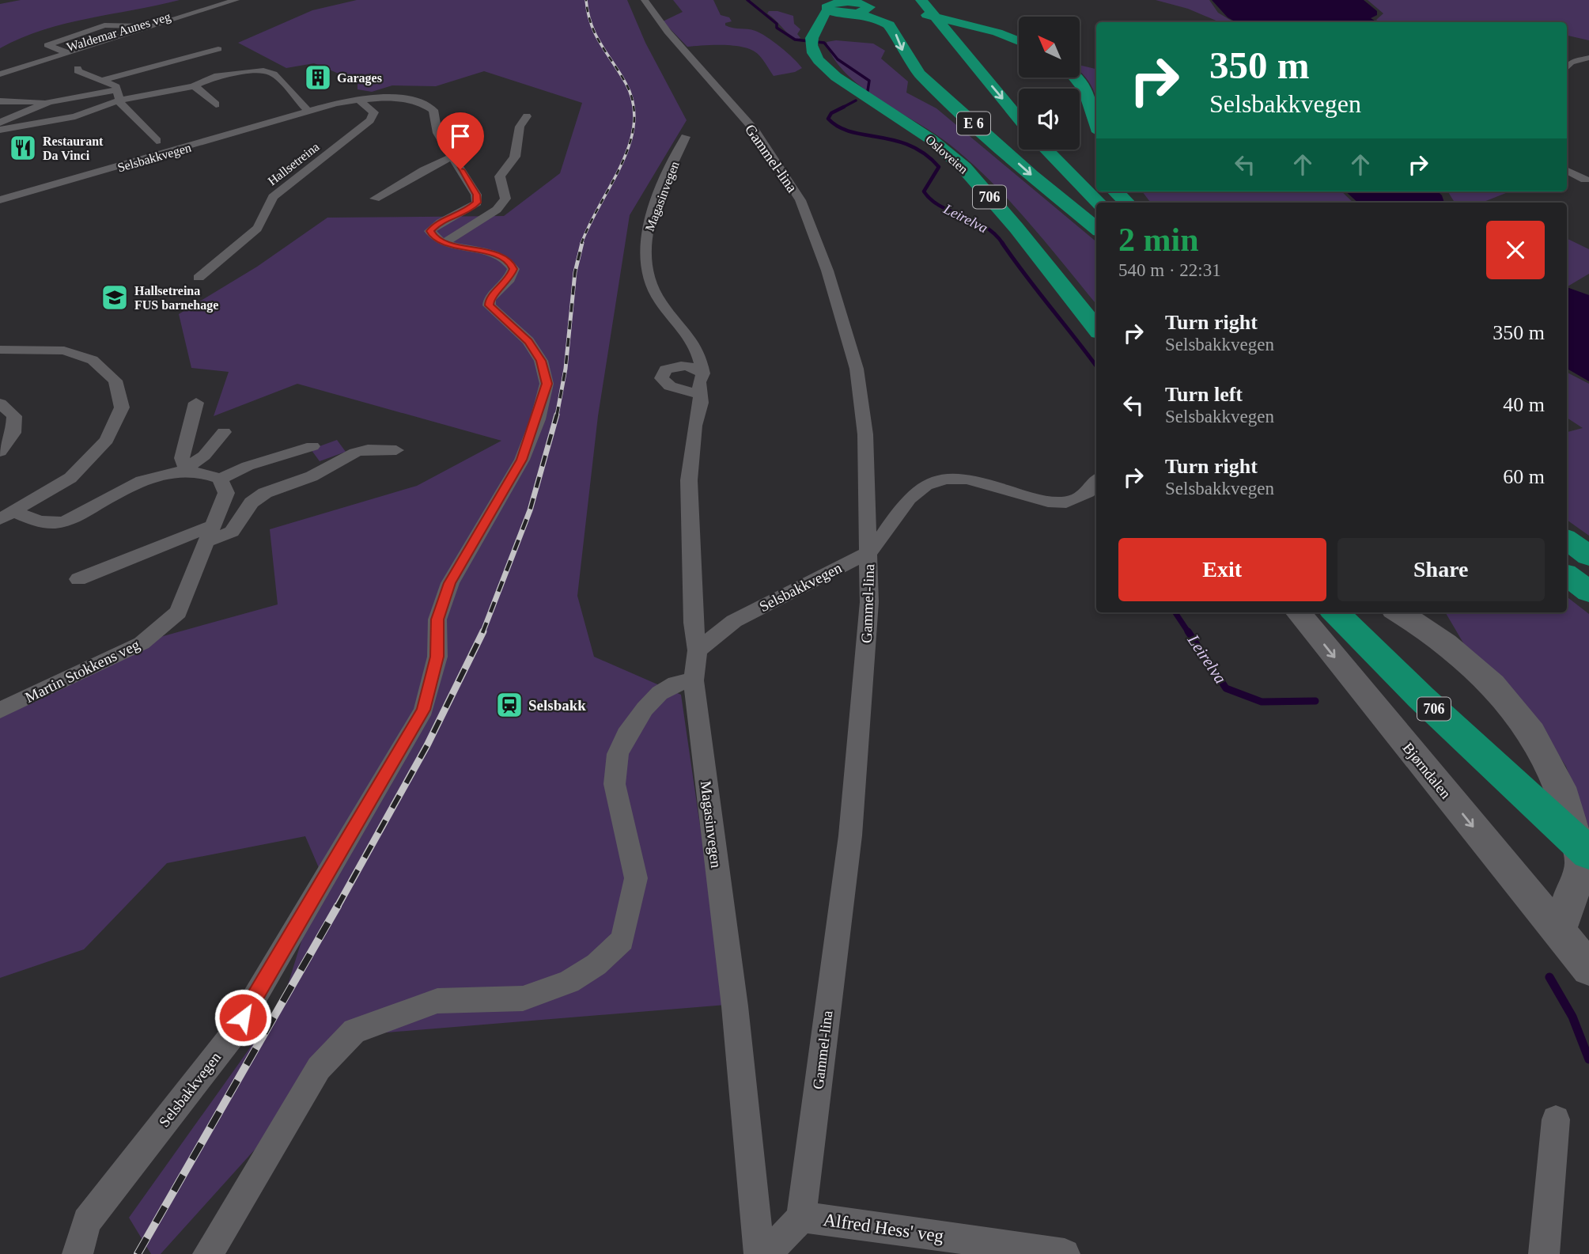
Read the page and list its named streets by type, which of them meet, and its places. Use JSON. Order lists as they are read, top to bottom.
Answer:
{
  "streets": {
    "highway": ["E 6", "Osloveien", "706"],
    "main road": ["Bjørndalen"],
    "street": [
      "Waldemar Aunes veg",
      "Selsbakkvegen",
      "Gammel-lina",
      "Hallsetreina",
      "Magasinvegen",
      "Martin Stokkens veg",
      "Alfred Hess' veg"
    ]
  },
  "crossings": [
    ["Selsbakkvegen", "Gammel-lina"],
    ["Selsbakkvegen", "Hallsetreina"],
    ["Selsbakkvegen", "Magasinvegen"],
    ["Gammel-lina", "Alfred Hess' veg"]
  ],
  "water": ["Leirelva"],
  "places": {
    "building": ["Garages"],
    "restaurant": ["Restaurant Da Vinci"],
    "school or university": ["Hallsetreina FUS barnehage"],
    "station": ["Selsbakk"]
  },
  "north": "top left",
  "page": {
    "turn": ["350 m", "Selsbakkvegen"],
    "heading": ["2 min", "540 m · 22:31"],
    "list": [
      {
        "name": "Turn right",
        "note": "Selsbakkvegen",
        "value": "350 m"
      },
      {
        "name": "Turn left",
        "note": "Selsbakkvegen",
        "value": "40 m"
      },
      {
        "name": "Turn right",
        "note": "Selsbakkvegen",
        "value": "60 m"
      }
    ],
    "buttons": ["Exit", "Share"]
  }
}
